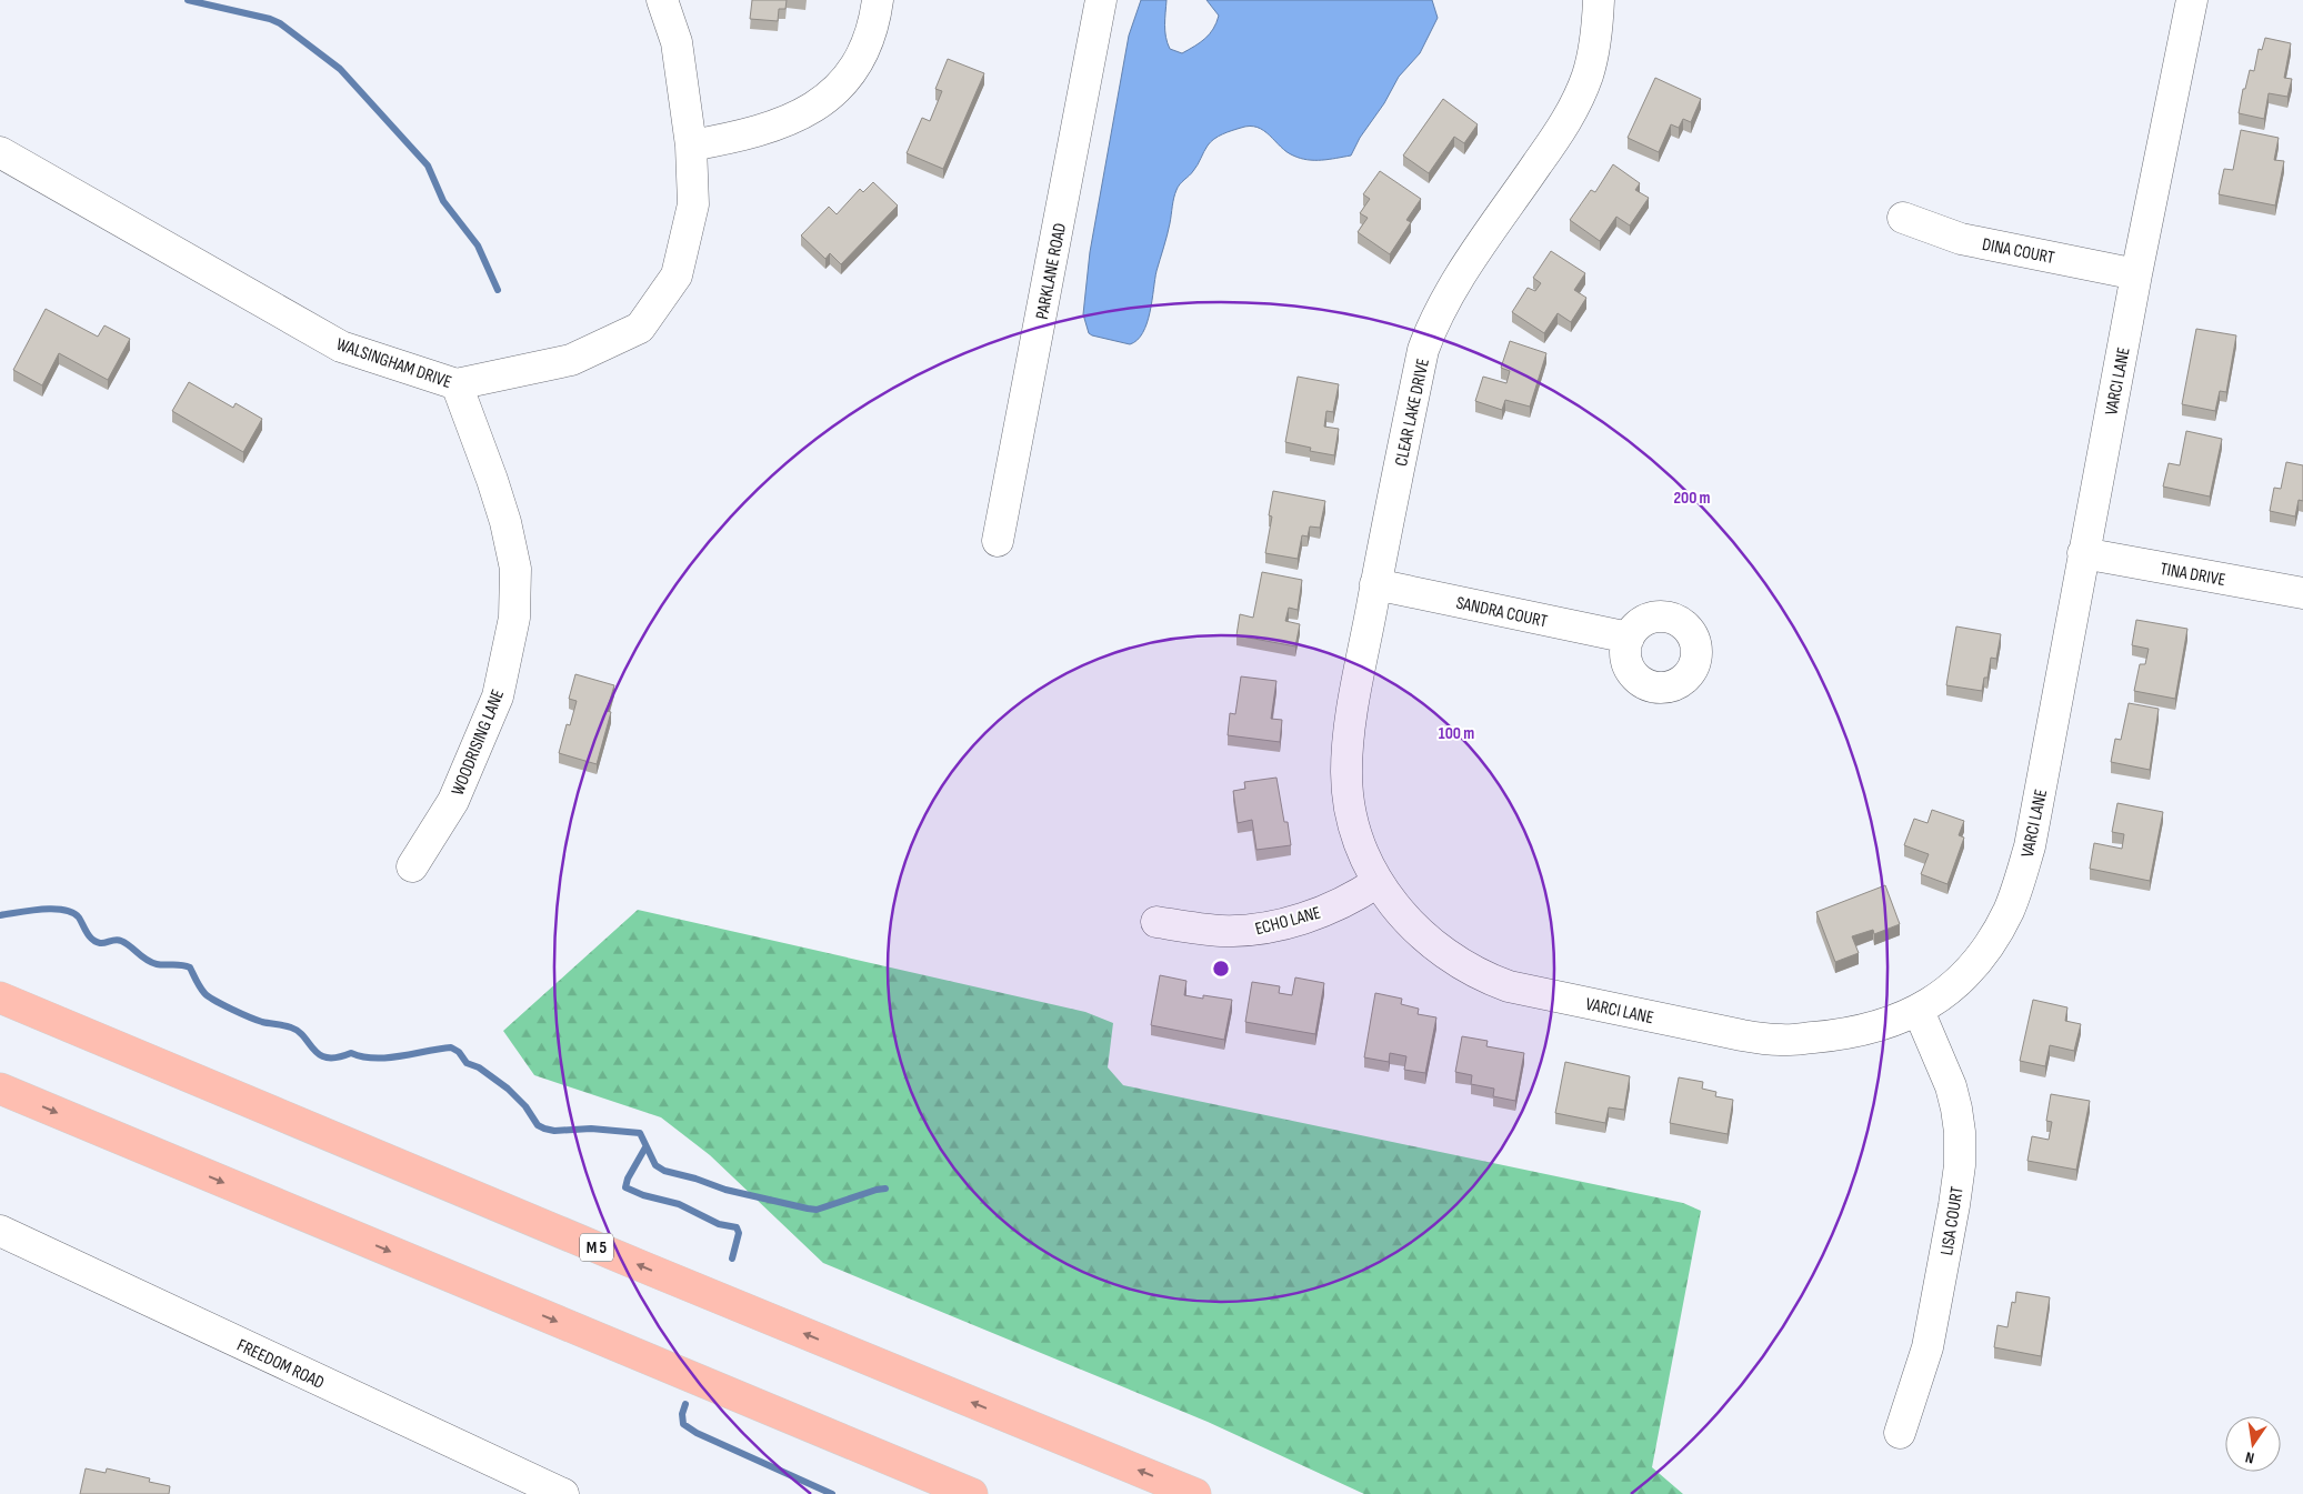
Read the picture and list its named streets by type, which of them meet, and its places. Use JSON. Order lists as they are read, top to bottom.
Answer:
{
  "streets": {
    "highway": ["M 5"],
    "street": [
      "DINA COURT",
      "PARKLANE ROAD",
      "WALSINGHAM DRIVE",
      "VARCI LANE",
      "CLEAR LAKE DRIVE",
      "TINA DRIVE",
      "SANDRA COURT",
      "WOODRISING LANE",
      "ECHO LANE",
      "LISA COURT",
      "FREEDOM ROAD"
    ]
  },
  "crossings": [
    ["DINA COURT", "VARCI LANE"],
    ["WALSINGHAM DRIVE", "WOODRISING LANE"],
    ["VARCI LANE", "CLEAR LAKE DRIVE"],
    ["VARCI LANE", "TINA DRIVE"],
    ["VARCI LANE", "ECHO LANE"],
    ["VARCI LANE", "LISA COURT"],
    ["CLEAR LAKE DRIVE", "SANDRA COURT"],
    ["CLEAR LAKE DRIVE", "ECHO LANE"]
  ],
  "north": "bottom",
  "rings": ["200 m", "100 m"]
}
